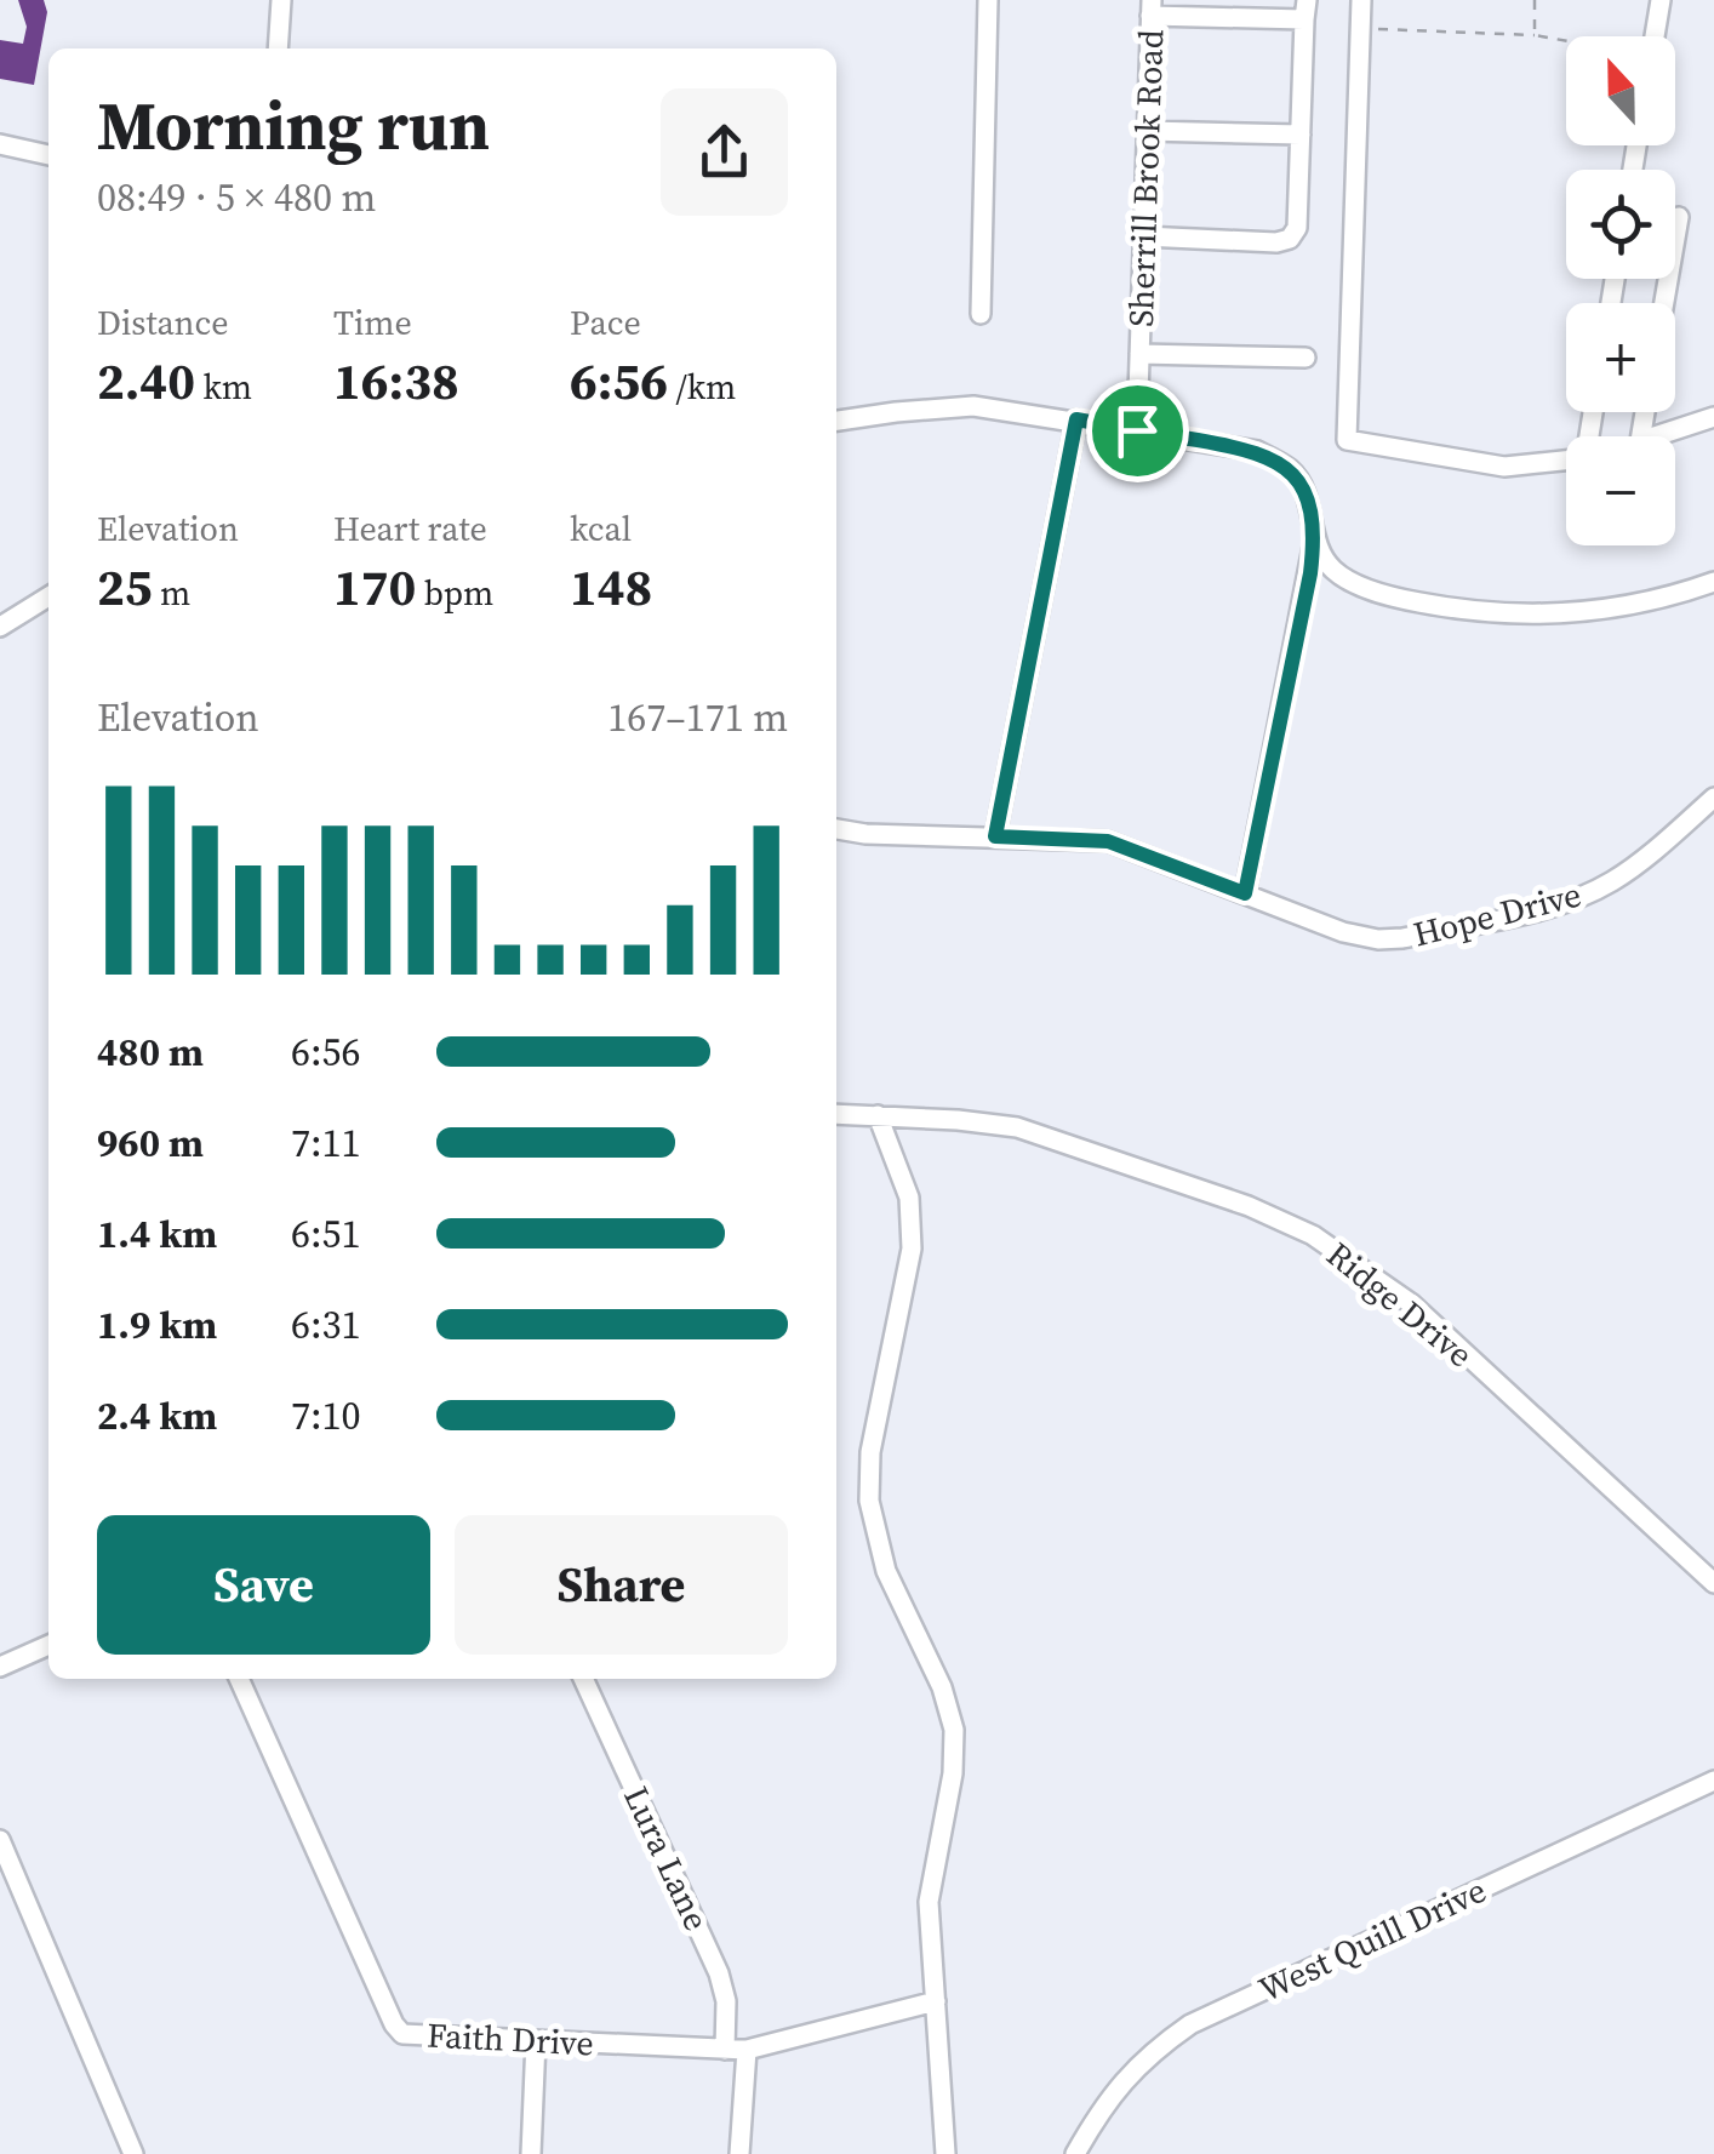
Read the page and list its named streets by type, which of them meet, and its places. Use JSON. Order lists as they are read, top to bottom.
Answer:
{
  "streets": {
    "street": [
      "Sherrill Brook Road",
      "Hope Drive",
      "Ridge Drive",
      "Lura Lane",
      "West Quill Drive",
      "Faith Drive"
    ]
  },
  "crossings": [
    ["Lura Lane", "Faith Drive"]
  ],
  "north": "top",
  "page": {
    "map_buttons": ["+", "−"],
    "heading": ["Morning run", "08:49 · 5 × 480 m"],
    "stats": [
      ["Distance", "2.40 km"],
      ["Time", "16:38"],
      ["Pace", "6:56 /km"],
      ["Elevation", "25 m"],
      ["Heart rate", "170 bpm"],
      ["kcal", "148"]
    ],
    "chart": ["Elevation", "167–171 m"],
    "list": [
      {
        "name": "480 m",
        "note": "6:56"
      },
      {
        "name": "960 m",
        "note": "7:11"
      },
      {
        "name": "1.4 km",
        "note": "6:51"
      },
      {
        "name": "1.9 km",
        "note": "6:31"
      },
      {
        "name": "2.4 km",
        "note": "7:10"
      }
    ],
    "buttons": ["Save", "Share"]
  }
}
